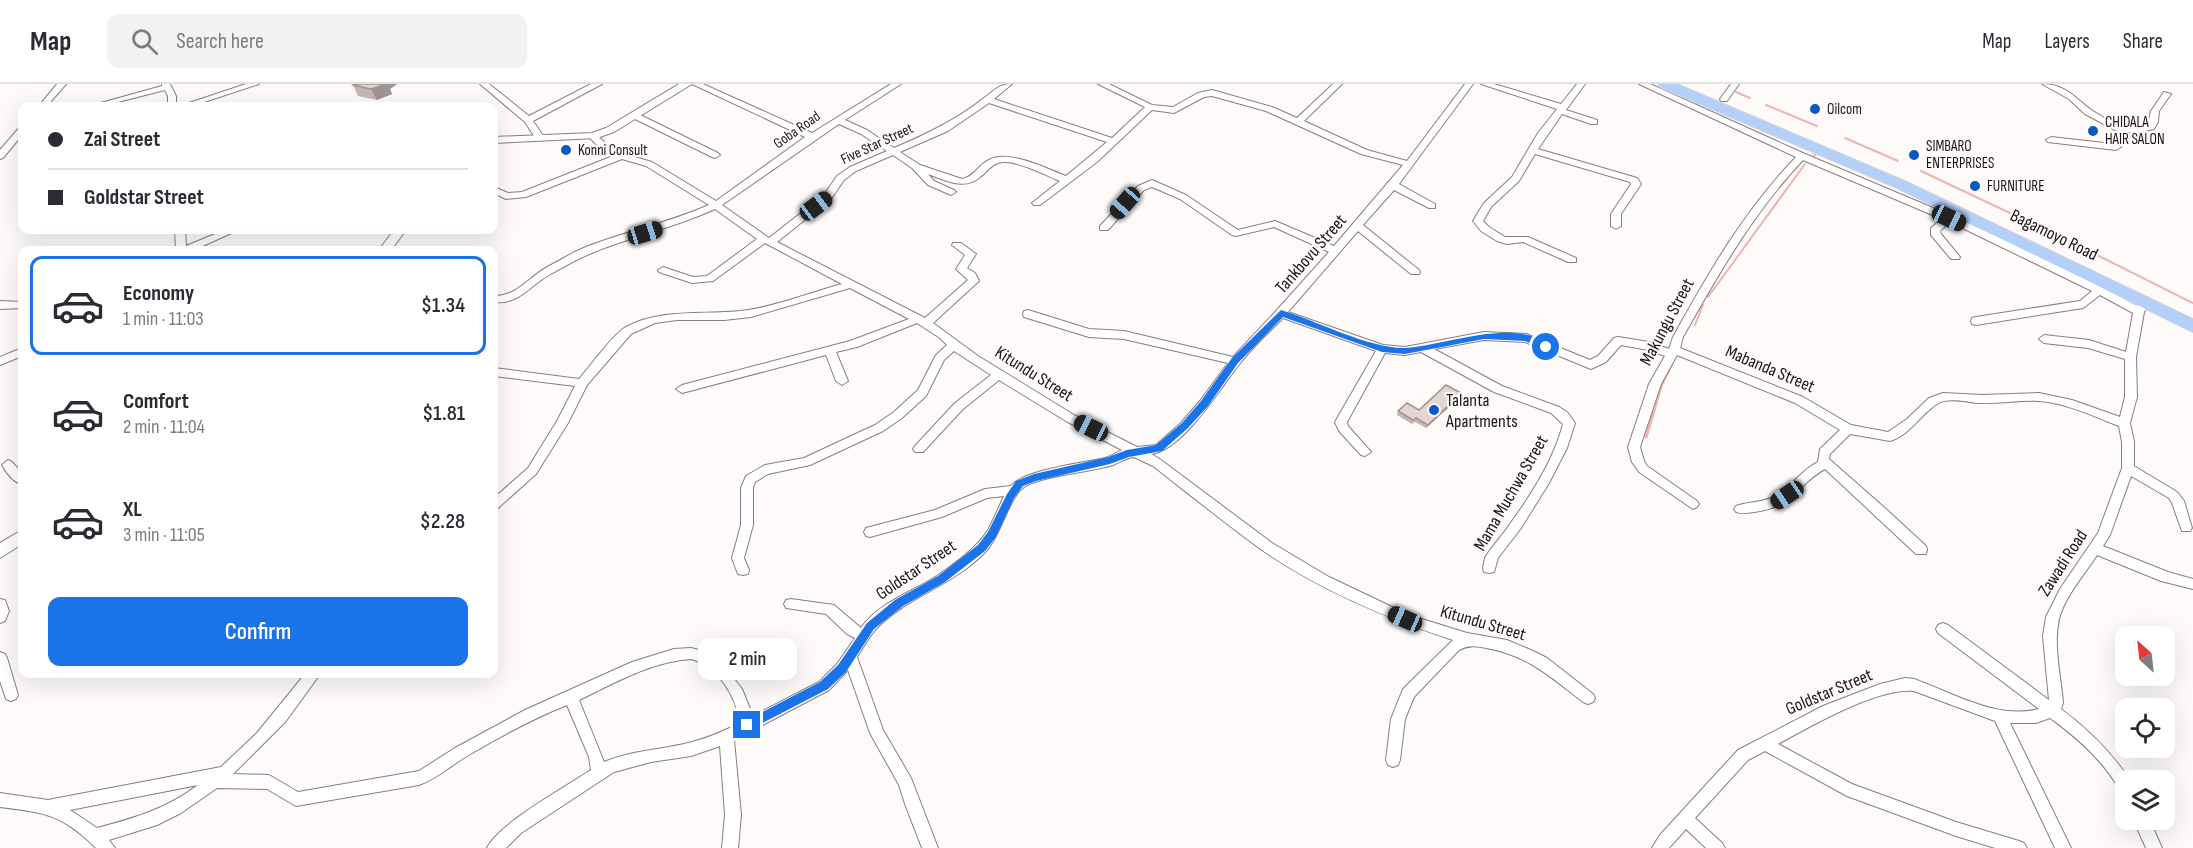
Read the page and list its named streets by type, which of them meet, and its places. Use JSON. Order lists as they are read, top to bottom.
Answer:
{
  "streets": {
    "highway": ["Bagamoyo Road"],
    "street": [
      "Goba Road",
      "Five Star Street",
      "Tankbovu Street",
      "Makungu Street",
      "Mabanda Street",
      "Kitundu Street",
      "Mama Muchwa Street",
      "Zawadi Road",
      "Goldstar Street"
    ]
  },
  "crossings": [
    ["Goba Road", "Kitundu Street"],
    ["Five Star Street", "Kitundu Street"],
    ["Bagamoyo Road", "Zawadi Road"],
    ["Tankbovu Street", "Kitundu Street"],
    ["Makungu Street", "Mabanda Street"],
    ["Mabanda Street", "Mama Muchwa Street"],
    ["Mabanda Street", "Zawadi Road"],
    ["Zawadi Road", "Goldstar Street"]
  ],
  "places": [
    "Oilcom",
    "CHIDALA HAIR SALON",
    "Konni Consult",
    "SIMBARO ENTERPRISES",
    "FURNITURE",
    "Talanta Apartments"
  ],
  "north": "top left",
  "page": {
    "header": "Map",
    "search": "Search here",
    "nav": ["Map", "Layers", "Share"],
    "banner": ["Zai Street", "Goldstar Street"],
    "list": [
      {
        "name": "Economy",
        "note": "1 min · 11:03",
        "value": "$1.34"
      },
      {
        "name": "Comfort",
        "note": "2 min · 11:04",
        "value": "$1.81"
      },
      {
        "name": "XL",
        "note": "3 min · 11:05",
        "value": "$2.28"
      }
    ],
    "buttons": "Confirm",
    "bubble": "2 min"
  }
}
